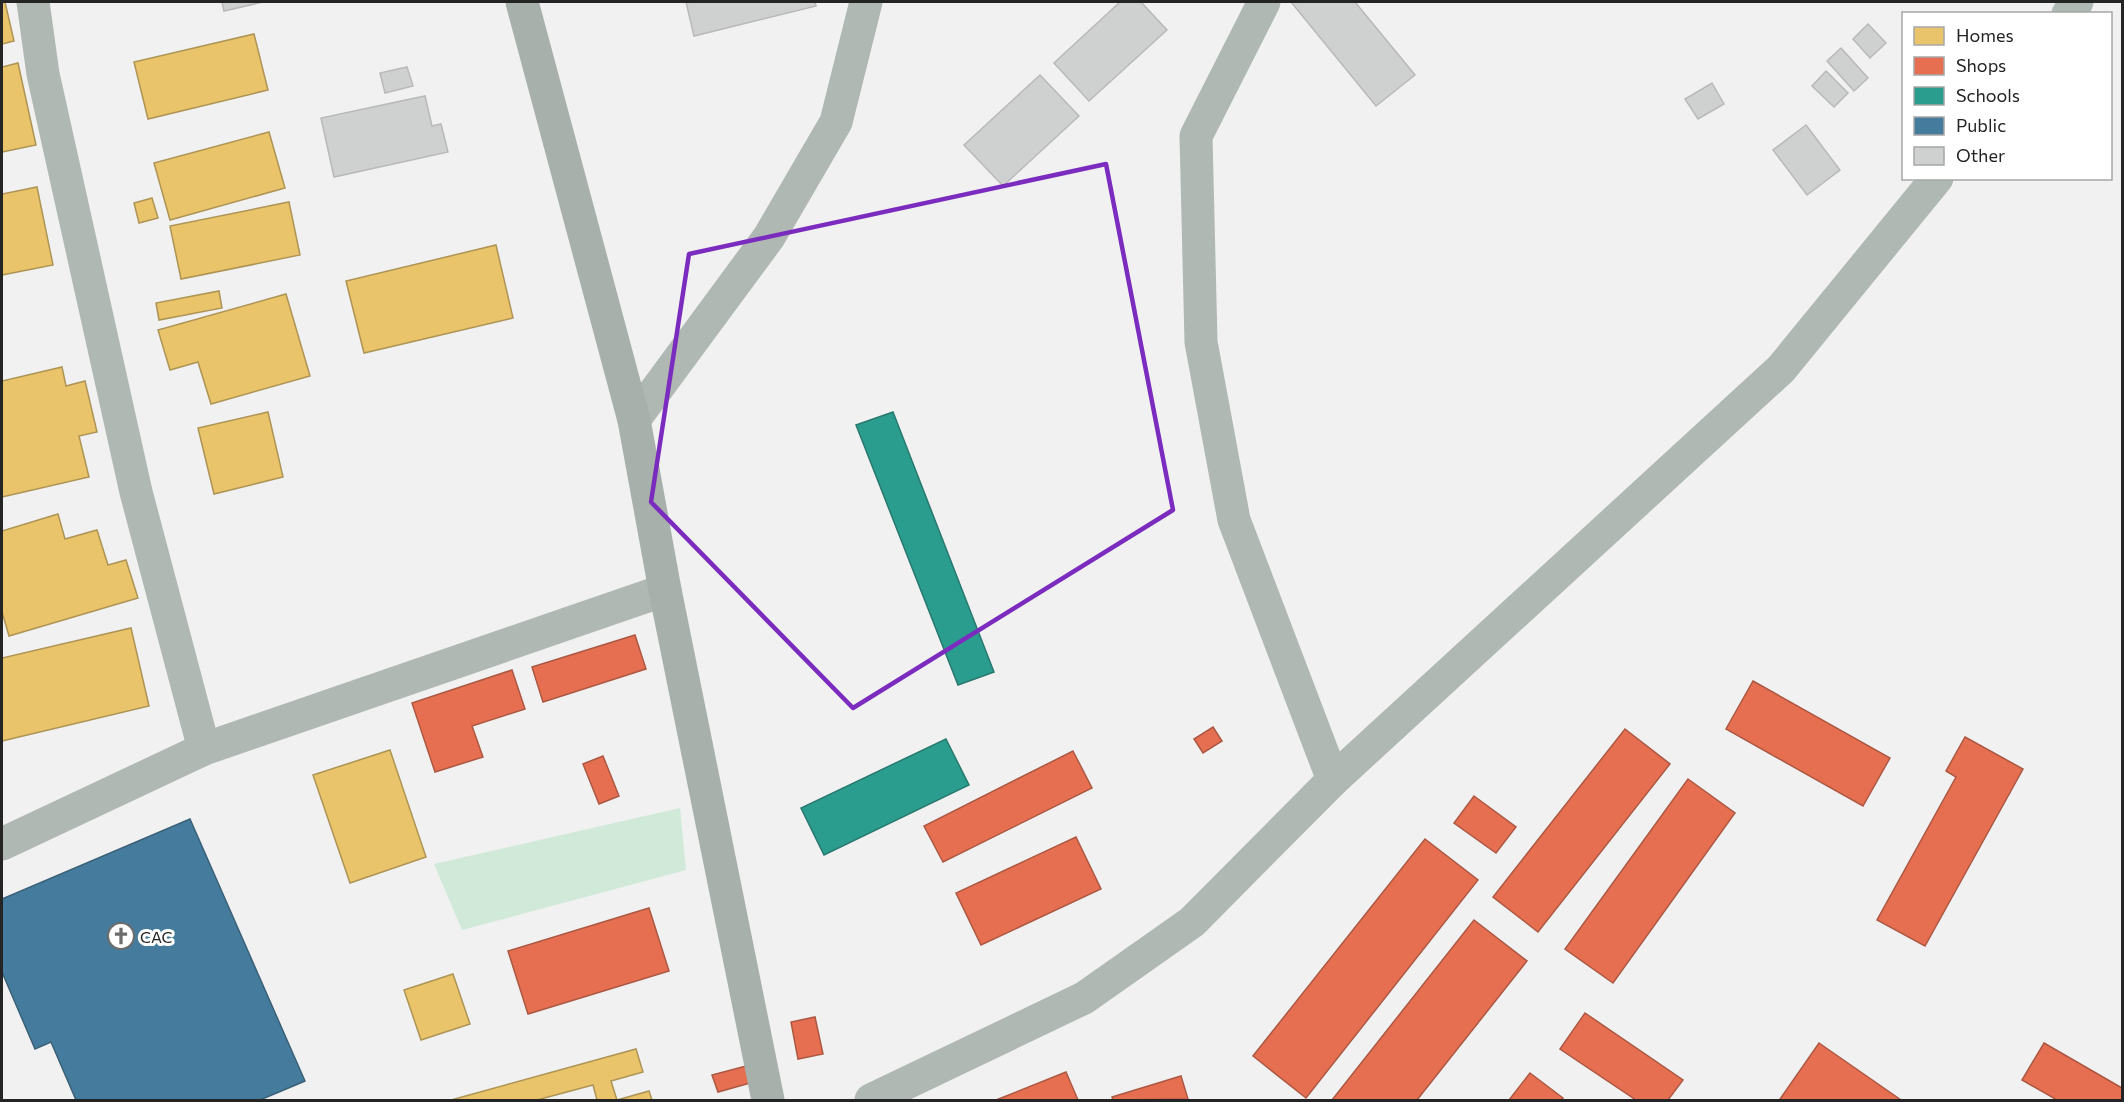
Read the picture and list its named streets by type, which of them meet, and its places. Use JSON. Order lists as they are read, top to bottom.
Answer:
{
  "places": {
    "church": ["CAC"]
  },
  "legend": [
    "Homes",
    "Shops",
    "Schools",
    "Public",
    "Other"
  ]
}
